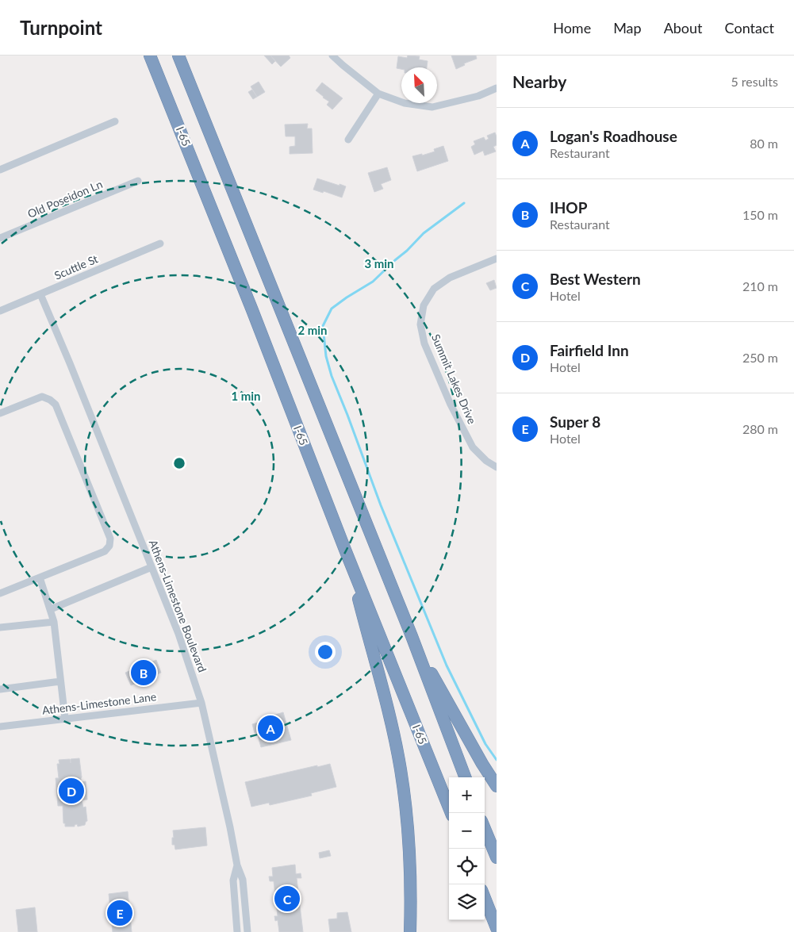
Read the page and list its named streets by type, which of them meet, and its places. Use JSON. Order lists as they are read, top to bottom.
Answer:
{
  "streets": {
    "highway": ["I-65"],
    "street": [
      "Old Poseidon Ln",
      "Scuttle St",
      "Summit Lakes Drive",
      "Athens-Limestone Boulevard",
      "Athens-Limestone Lane"
    ]
  },
  "crossings": [
    ["Scuttle St", "Athens-Limestone Boulevard"],
    ["Athens-Limestone Boulevard", "Athens-Limestone Lane"]
  ],
  "north": "top left",
  "page": {
    "header": "Turnpoint",
    "nav": [
      "Home",
      "Map",
      "About",
      "Contact"
    ],
    "heading": ["Nearby", "5 results"],
    "list": [
      {
        "mark": "A",
        "name": "Logan's Roadhouse",
        "note": "Restaurant",
        "value": "80 m"
      },
      {
        "mark": "B",
        "name": "IHOP",
        "note": "Restaurant",
        "value": "150 m"
      },
      {
        "mark": "C",
        "name": "Best Western",
        "note": "Hotel",
        "value": "210 m"
      },
      {
        "mark": "D",
        "name": "Fairfield Inn",
        "note": "Hotel",
        "value": "250 m"
      },
      {
        "mark": "E",
        "name": "Super 8",
        "note": "Hotel",
        "value": "280 m"
      }
    ],
    "pins": [
      "B",
      "A",
      "D",
      "C",
      "E"
    ],
    "map_buttons": ["+", "−"]
  },
  "rings": ["3 min", "2 min", "1 min"]
}
